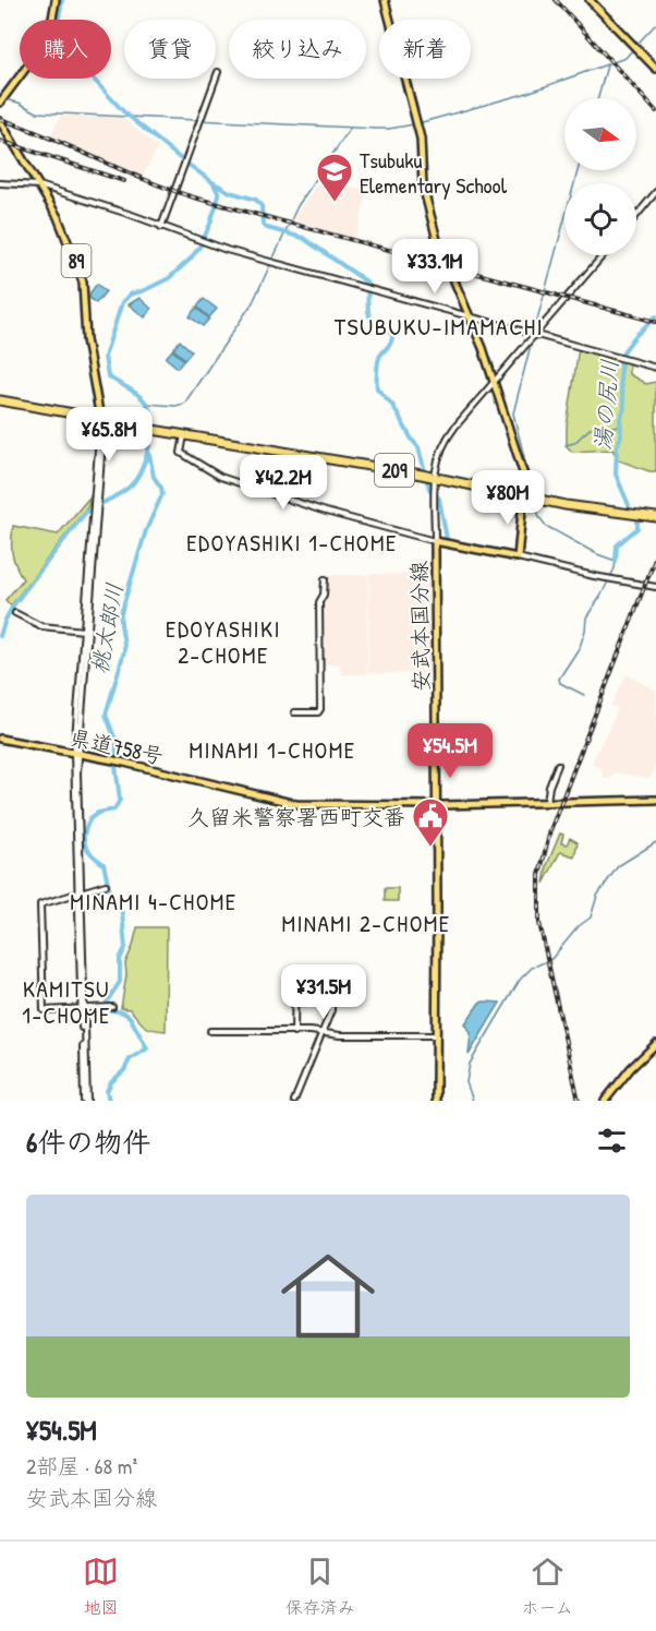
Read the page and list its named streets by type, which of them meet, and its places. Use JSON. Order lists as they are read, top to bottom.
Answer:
{
  "streets": {
    "highway": ["209"],
    "main road": ["89", "安武本国分線", "県道758号"]
  },
  "crossings": [
    ["89", "209"],
    ["安武本国分線", "県道758号"]
  ],
  "districts": [
    "TSUBUKU-IMAMACHI",
    "EDOYASHIKI 1-CHOME",
    "EDOYASHIKI 2-CHOME",
    "MINAMI 1-CHOME",
    "MINAMI 4-CHOME",
    "MINAMI 2-CHOME",
    "KAMITSU 1-CHOME"
  ],
  "water": ["湯の尻川", "桃太郎川"],
  "places": {
    "school or university": ["Tsubuku Elementary School"],
    "public building": ["久留米警察署西町交番"]
  },
  "north": "right",
  "page": {
    "chip": [
      "購入",
      "賃貸",
      "絞り込み",
      "新着"
    ],
    "price": [
      "¥33.1M",
      "¥65.8M",
      "¥42.2M",
      "¥80M",
      "¥54.5M",
      "¥31.5M"
    ],
    "heading": "6件の物件",
    "list": [
      {
        "name": "¥54.5M",
        "note": "2部屋 · 68 m² · 安武本国分線"
      }
    ],
    "tabs": ["地図", "保存済み", "ホーム"]
  }
}
